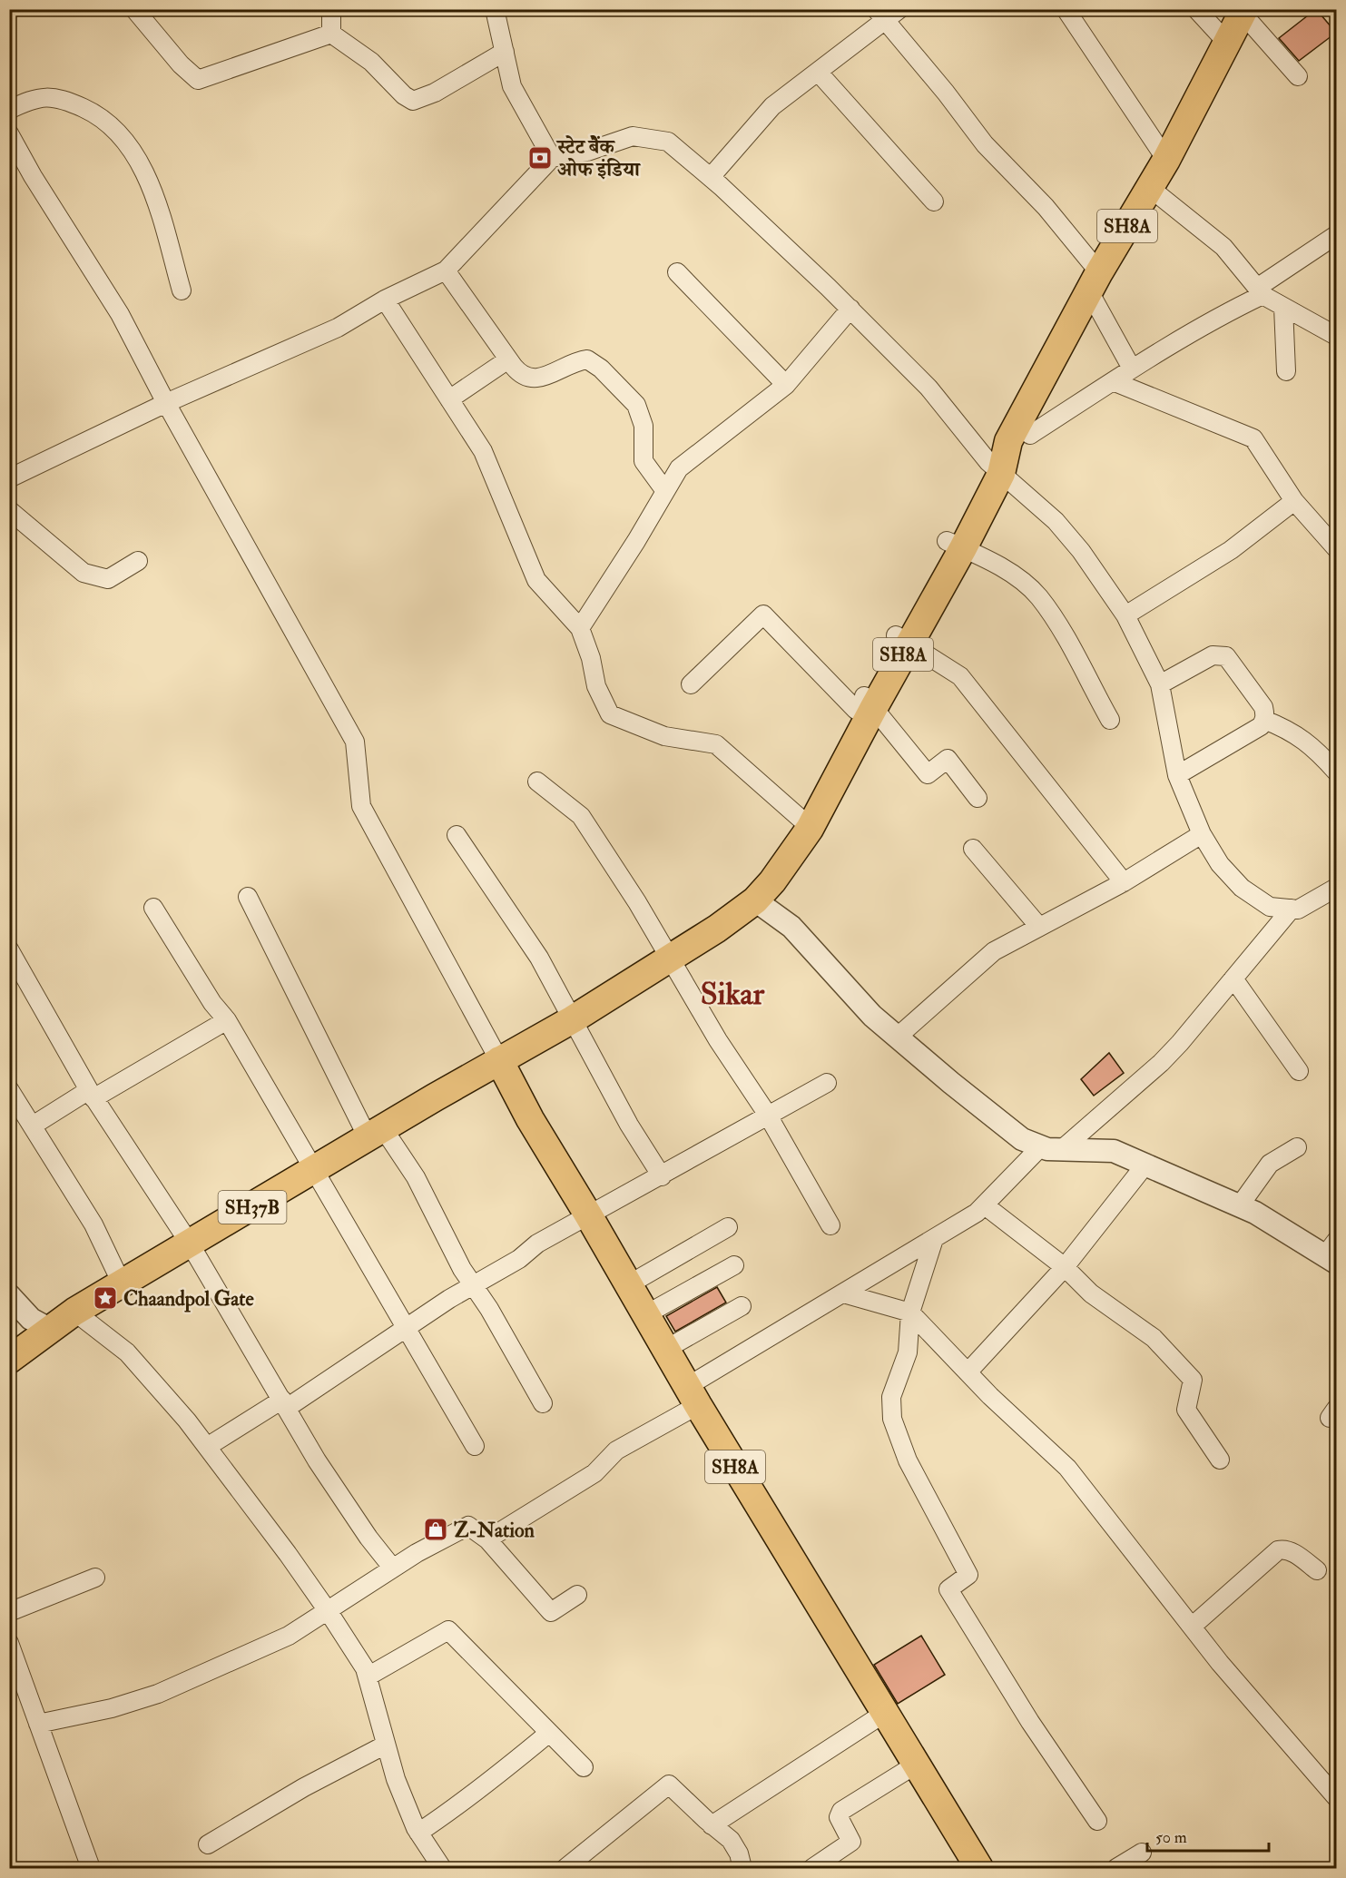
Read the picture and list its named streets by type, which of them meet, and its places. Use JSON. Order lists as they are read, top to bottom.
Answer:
{
  "streets": {
    "main road": ["SH8A", "SH37B"]
  },
  "crossings": [
    ["SH8A", "SH37B"]
  ],
  "districts": ["Sikar"],
  "places": {
    "bank": ["स्टेट बेैंक ओफ इंडिया"],
    "place": ["Chaandpol Gate"],
    "shop": ["Z-Nation"]
  },
  "scale_bar": "50 m"
}
